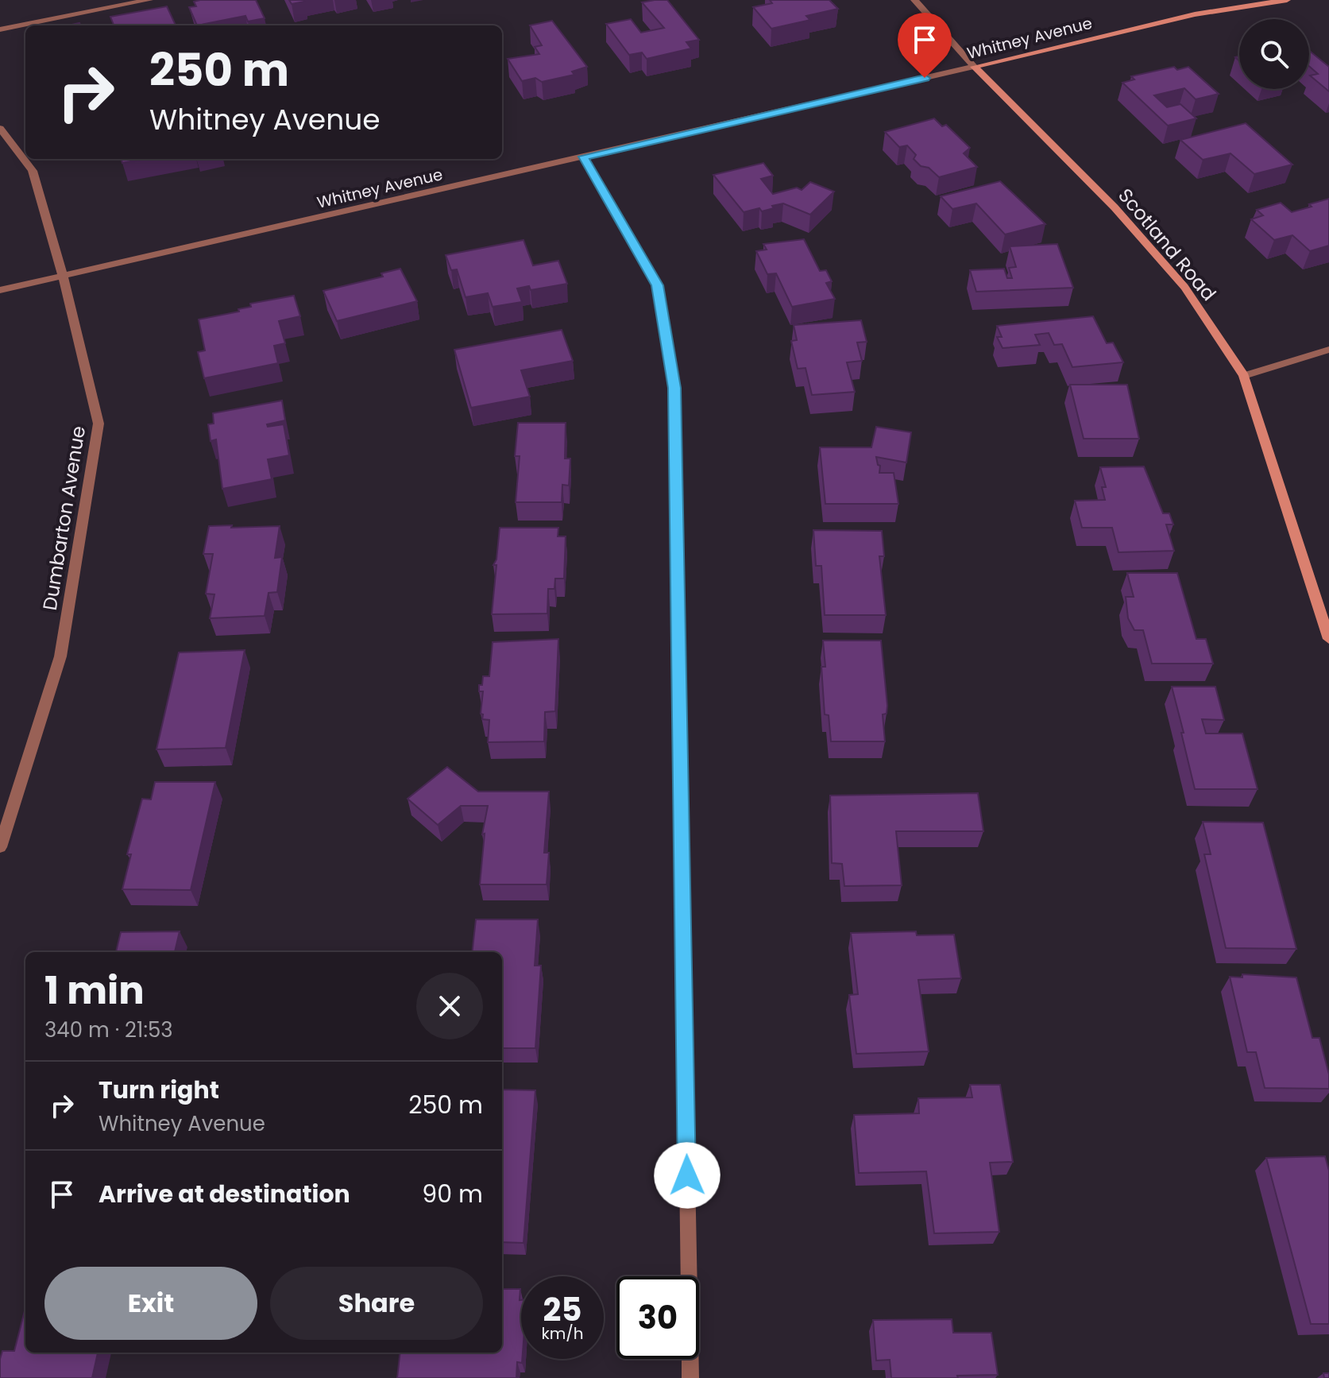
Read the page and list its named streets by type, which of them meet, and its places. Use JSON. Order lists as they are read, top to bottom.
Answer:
{
  "streets": {
    "street": ["Whitney Avenue", "Scotland Road", "Dumbarton Avenue"]
  },
  "crossings": [
    ["Whitney Avenue", "Scotland Road"],
    ["Whitney Avenue", "Dumbarton Avenue"]
  ],
  "page": {
    "turn": ["250 m", "Whitney Avenue"],
    "heading": ["1 min", "340 m · 21:53"],
    "list": [
      {
        "name": "Turn right",
        "note": "Whitney Avenue",
        "value": "250 m"
      },
      {
        "name": "Arrive at destination",
        "value": "90 m"
      }
    ],
    "buttons": ["Exit", "Share"],
    "speed": "25 km/h",
    "limit": "30"
  }
}
